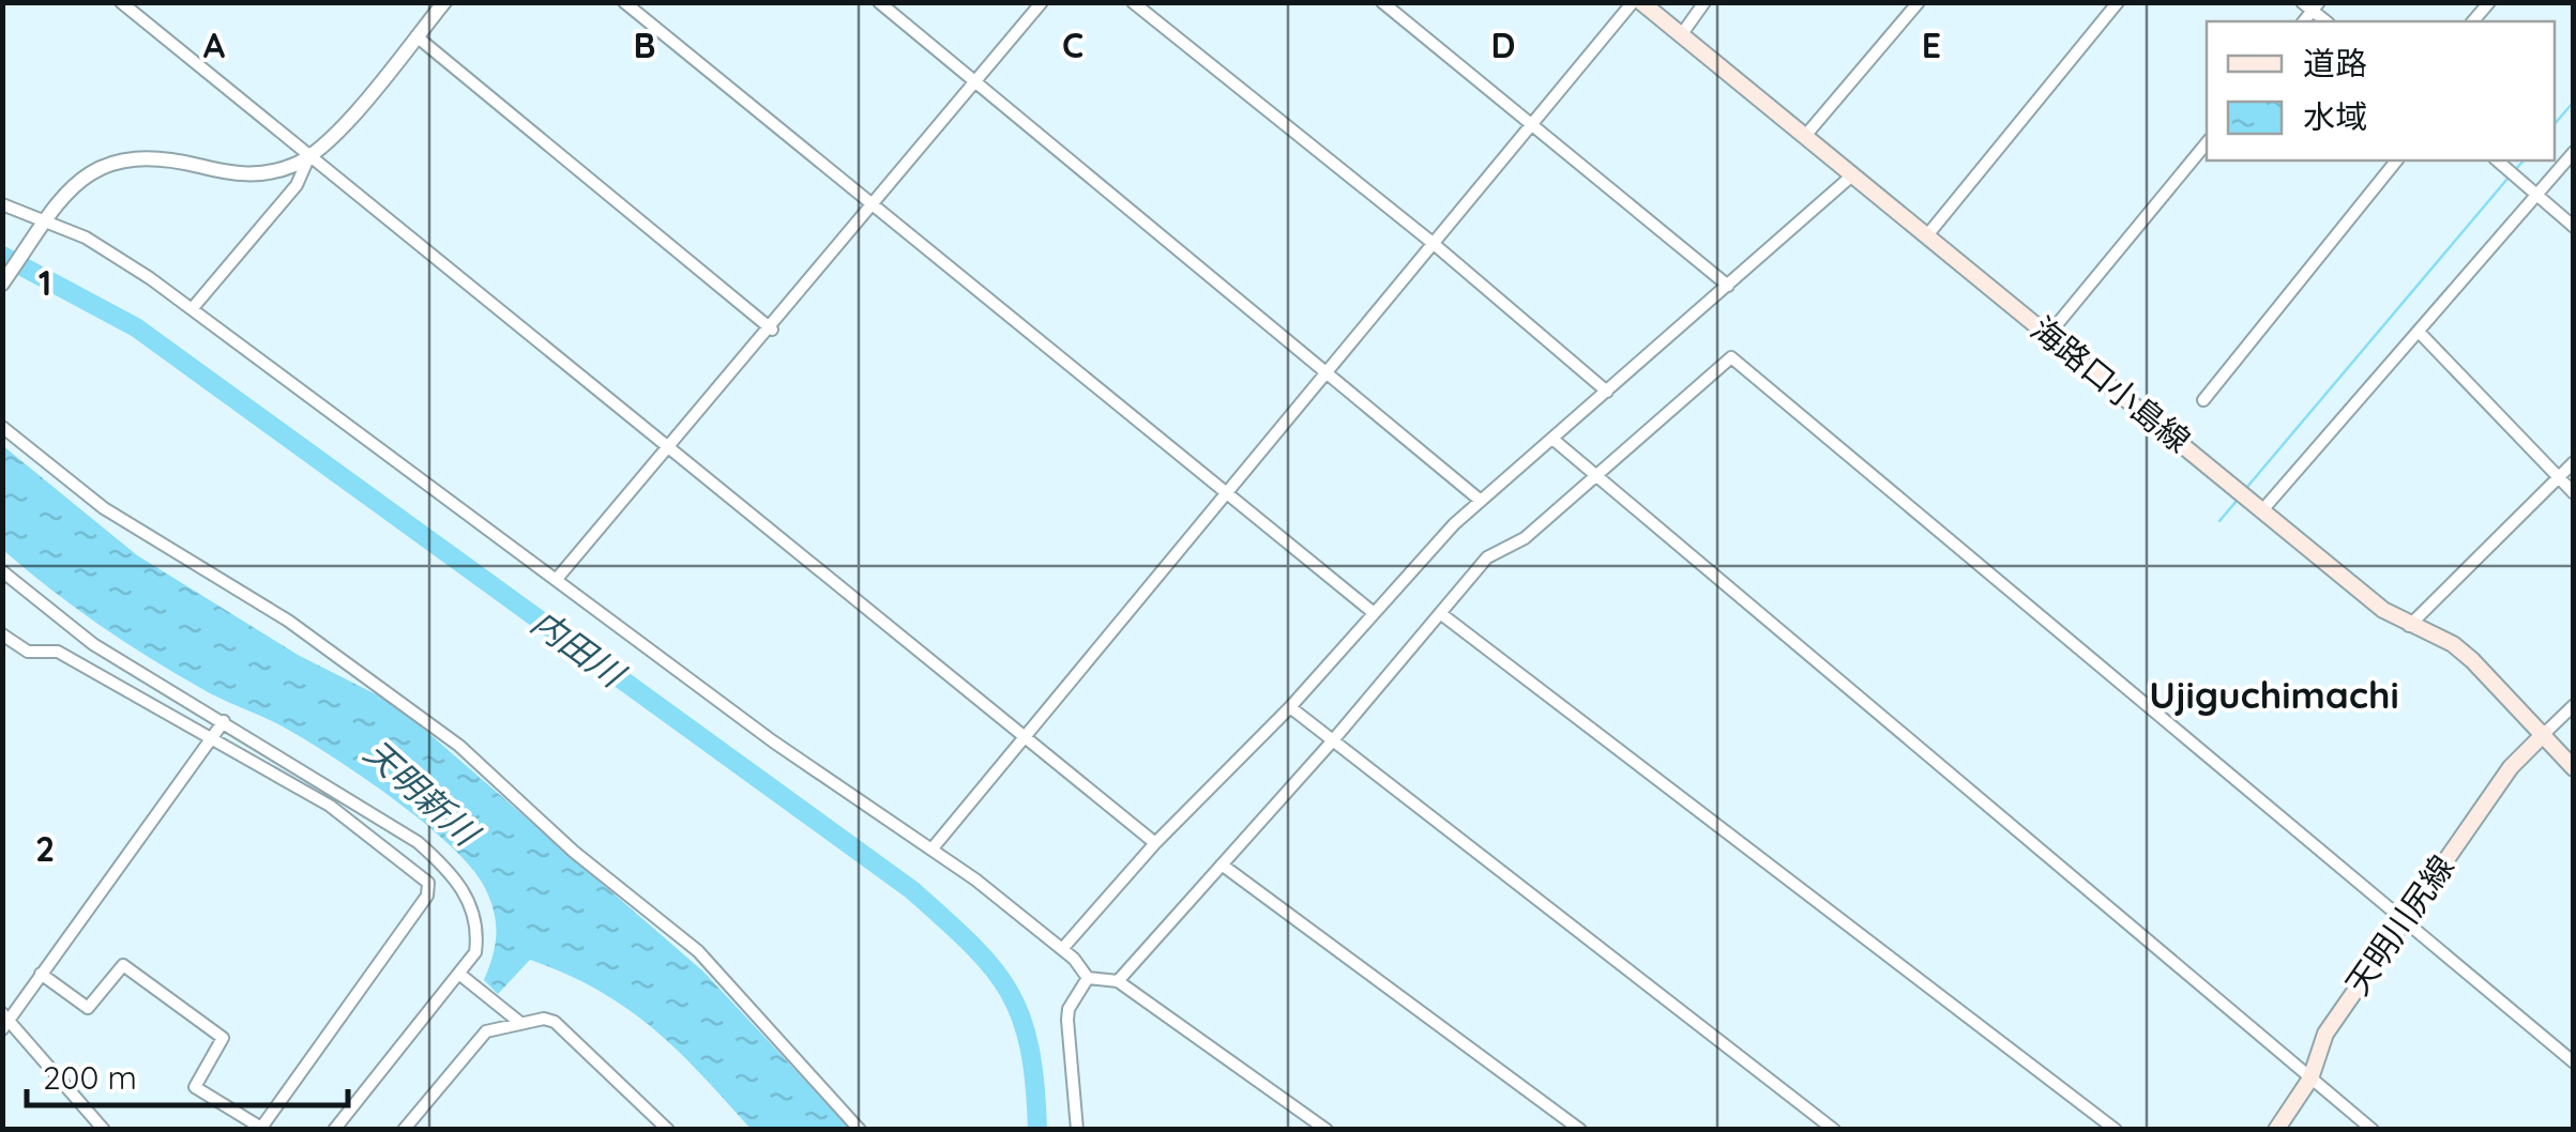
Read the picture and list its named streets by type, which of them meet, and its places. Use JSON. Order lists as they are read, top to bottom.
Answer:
{
  "streets": {
    "main road": ["海路口小島線", "天明川尻線"]
  },
  "crossings": [
    ["海路口小島線", "天明川尻線"]
  ],
  "districts": ["Ujiguchimachi"],
  "water": ["内田川", "天明新川"],
  "legend": ["道路", "水域"],
  "scale_bar": "200 m",
  "grid": {
    "columns": [
      "A",
      "B",
      "C",
      "D",
      "E"
    ],
    "rows": ["1", "2"]
  }
}
